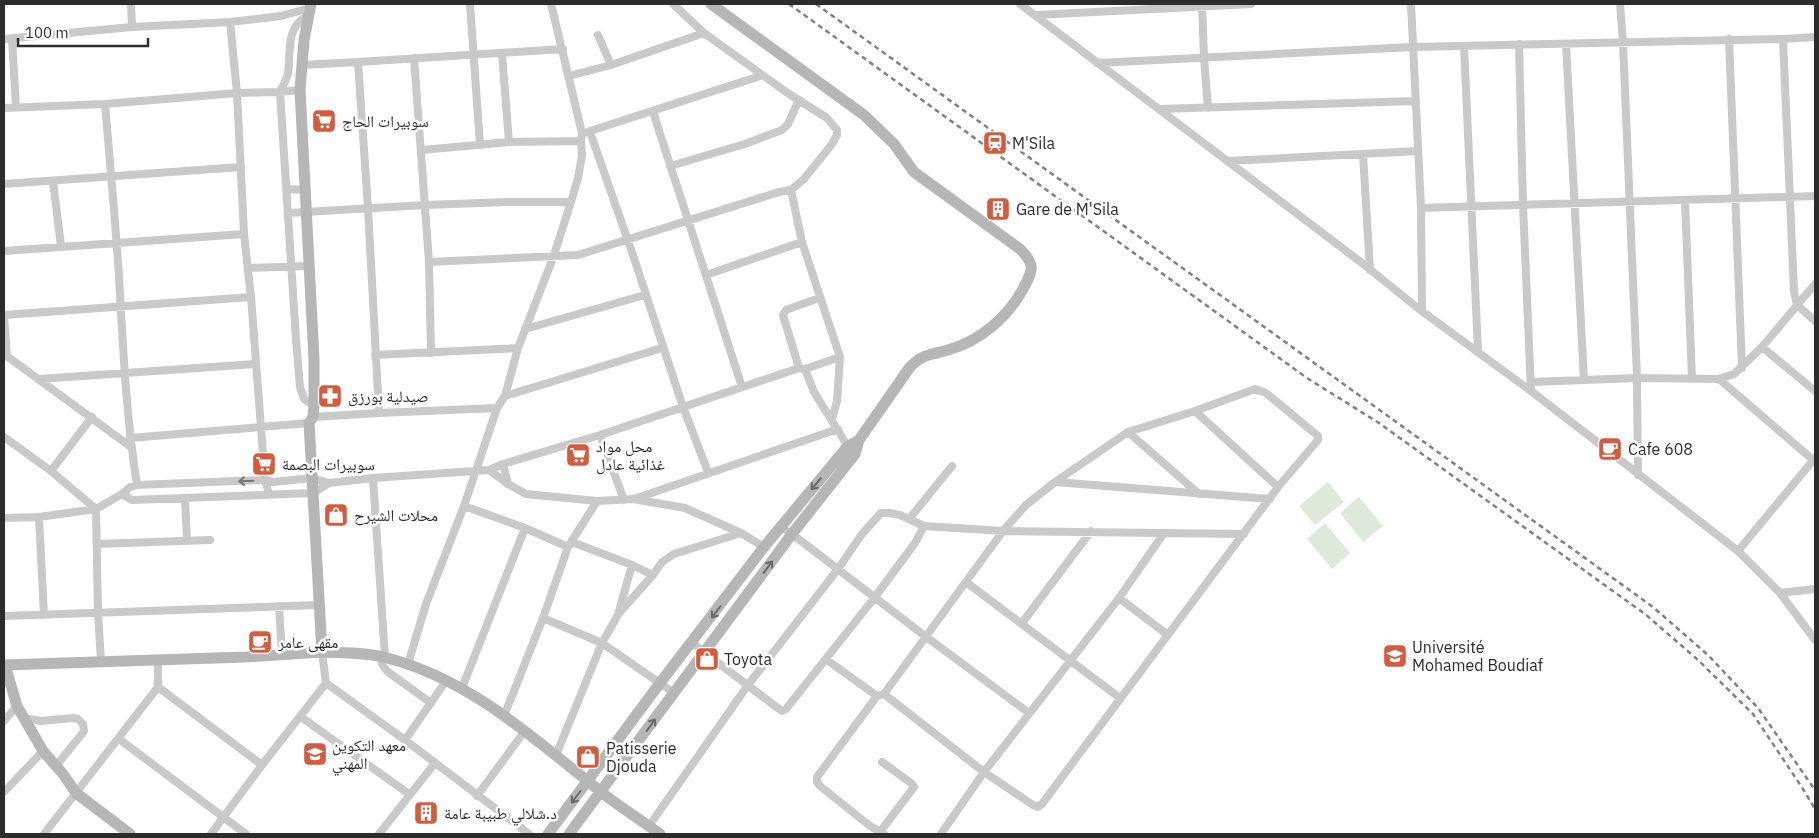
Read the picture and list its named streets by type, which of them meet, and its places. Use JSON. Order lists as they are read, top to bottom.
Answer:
{
  "places": {
    "supermarket": ["سوبيرات الحاج", "محل مواد غذائية عادل", "سوبيرات البصمة"],
    "station": ["M'Sila"],
    "building": ["Gare de M'Sila", "د.شلالي طبيبة عامة"],
    "pharmacy": ["صيدلية بورزق"],
    "cafe": ["Cafe 608", "مقهى عامر"],
    "shop": ["محلات الشيرح", "Toyota", "Patisserie Djouda"],
    "school or university": ["Université Mohamed Boudiaf", "معهد التكوين المهني"]
  },
  "scale_bar": "100 m"
}
